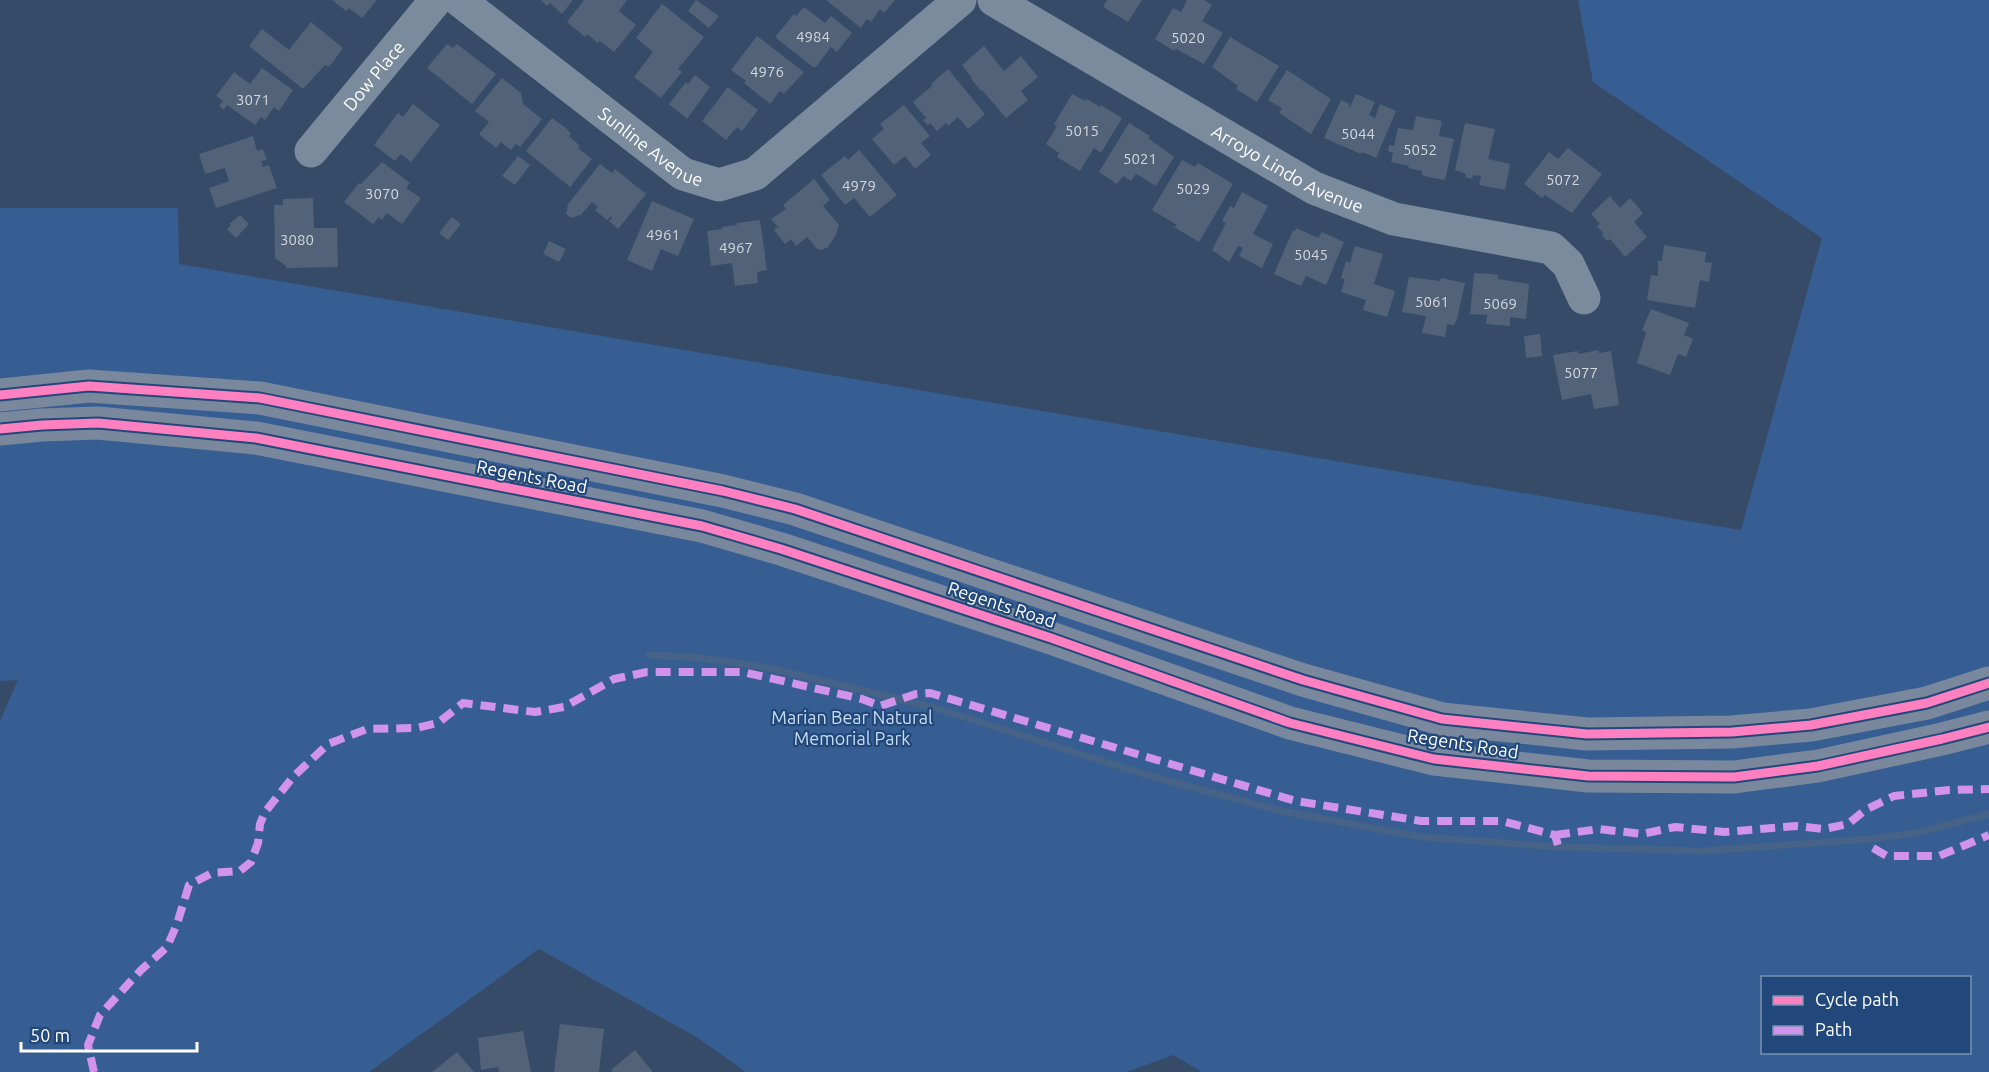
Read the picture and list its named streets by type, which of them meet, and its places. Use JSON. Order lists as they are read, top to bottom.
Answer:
{
  "streets": {
    "main road": ["Regents Road"],
    "street": ["Dow Place", "Sunline Avenue", "Arroyo Lindo Avenue"]
  },
  "parks": ["Marian Bear Natural Memorial Park"],
  "house_numbers": [
    "4984",
    "5020",
    "4976",
    "3071",
    "5015",
    "5044",
    "5052",
    "5021",
    "5072",
    "4979",
    "5029",
    "3070",
    "4961",
    "3080",
    "4967",
    "5045",
    "5061",
    "5069",
    "5077"
  ],
  "legend": ["Cycle path", "Path"],
  "scale_bar": "50 m"
}
